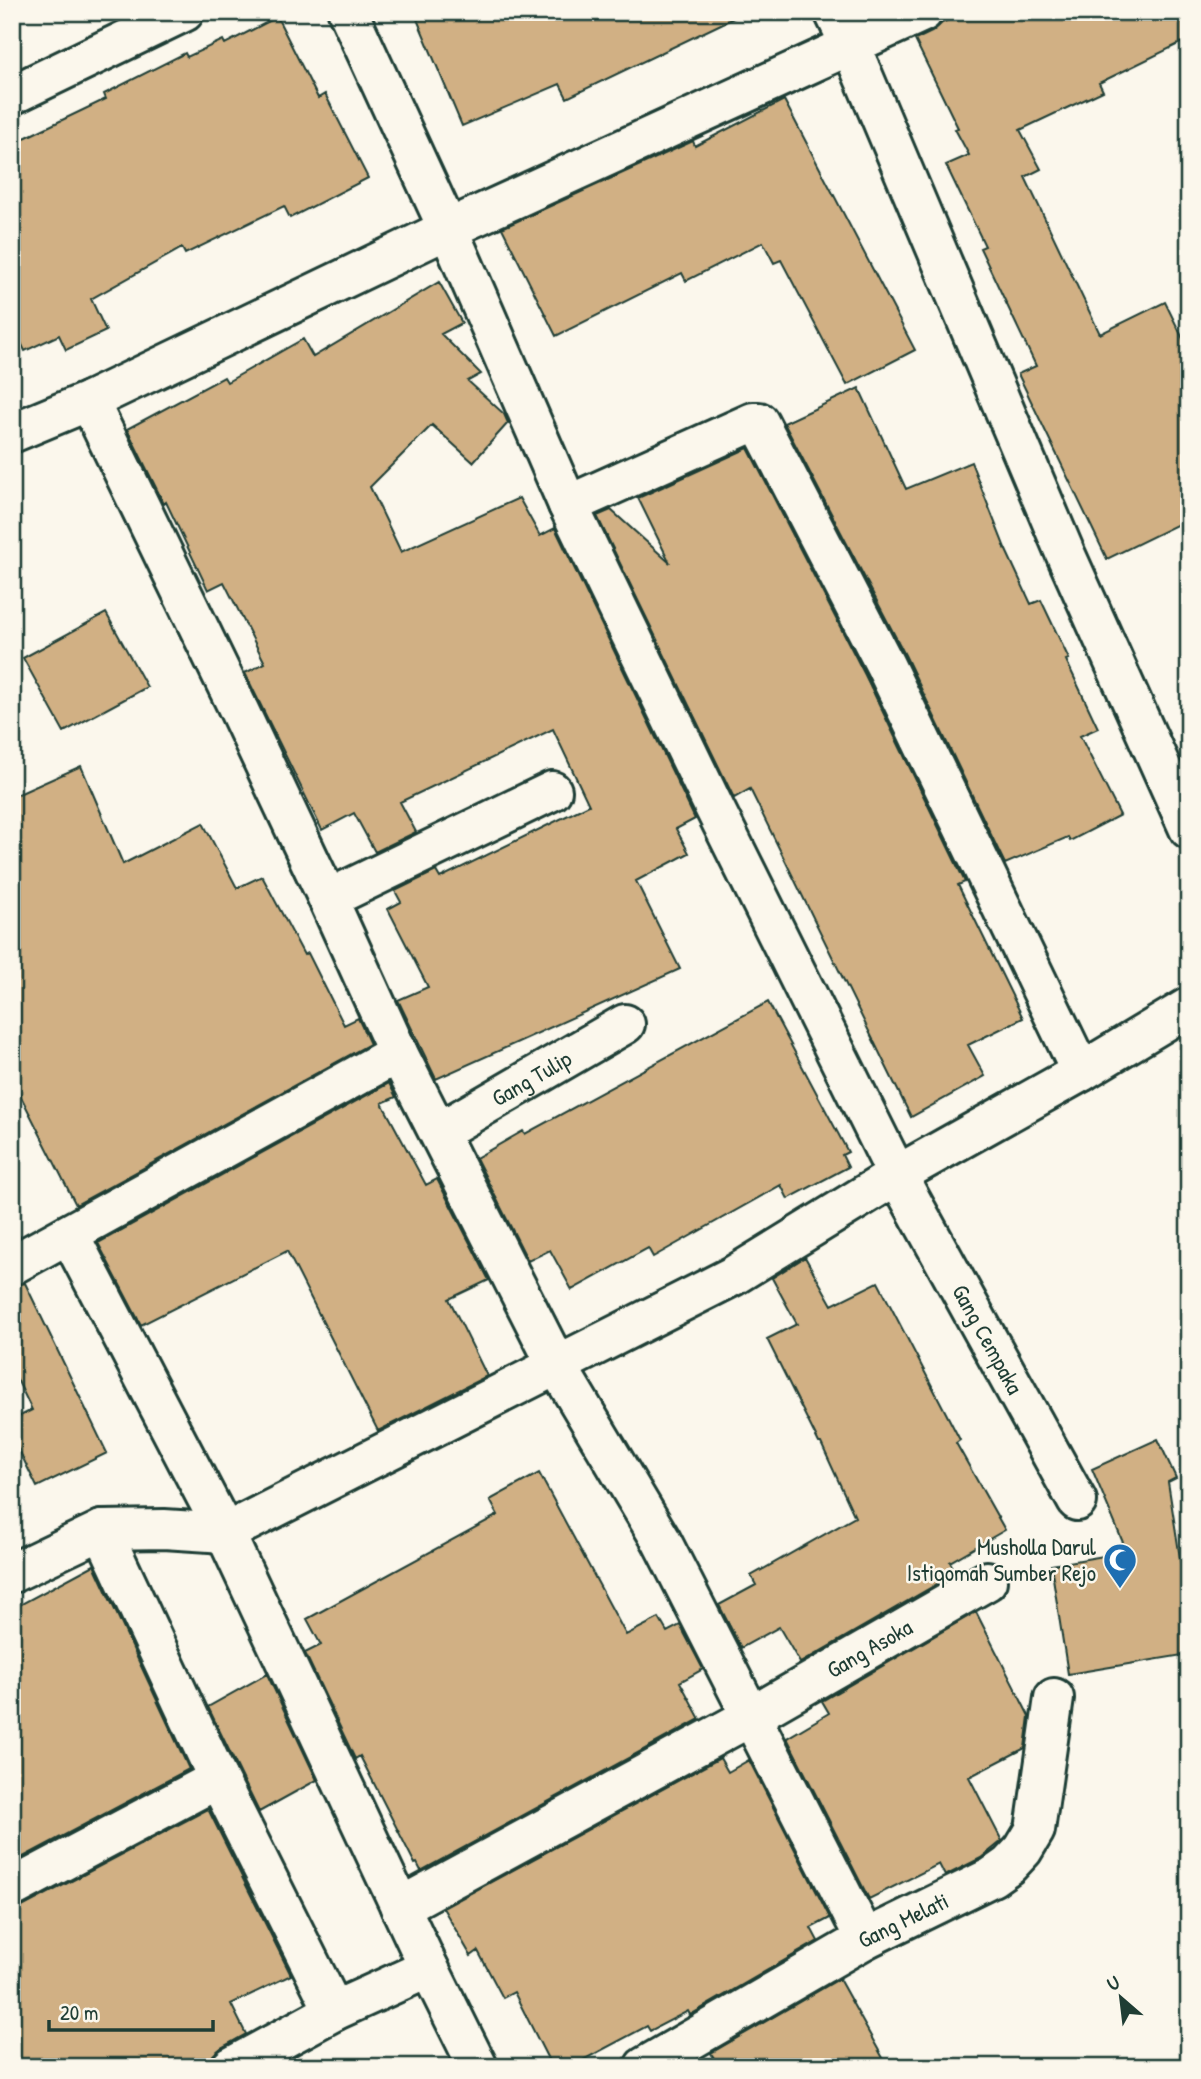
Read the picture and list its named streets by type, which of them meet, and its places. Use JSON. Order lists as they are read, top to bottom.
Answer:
{
  "streets": {
    "street": [
      "Gang Tulip",
      "Gang Cempaka",
      "Gang Asoka",
      "Gang Melati"
    ]
  },
  "places": {
    "mosque": ["Musholla Darul Istiqomah Sumber Rejo"]
  },
  "scale_bar": "20 m",
  "north": "top left"
}
